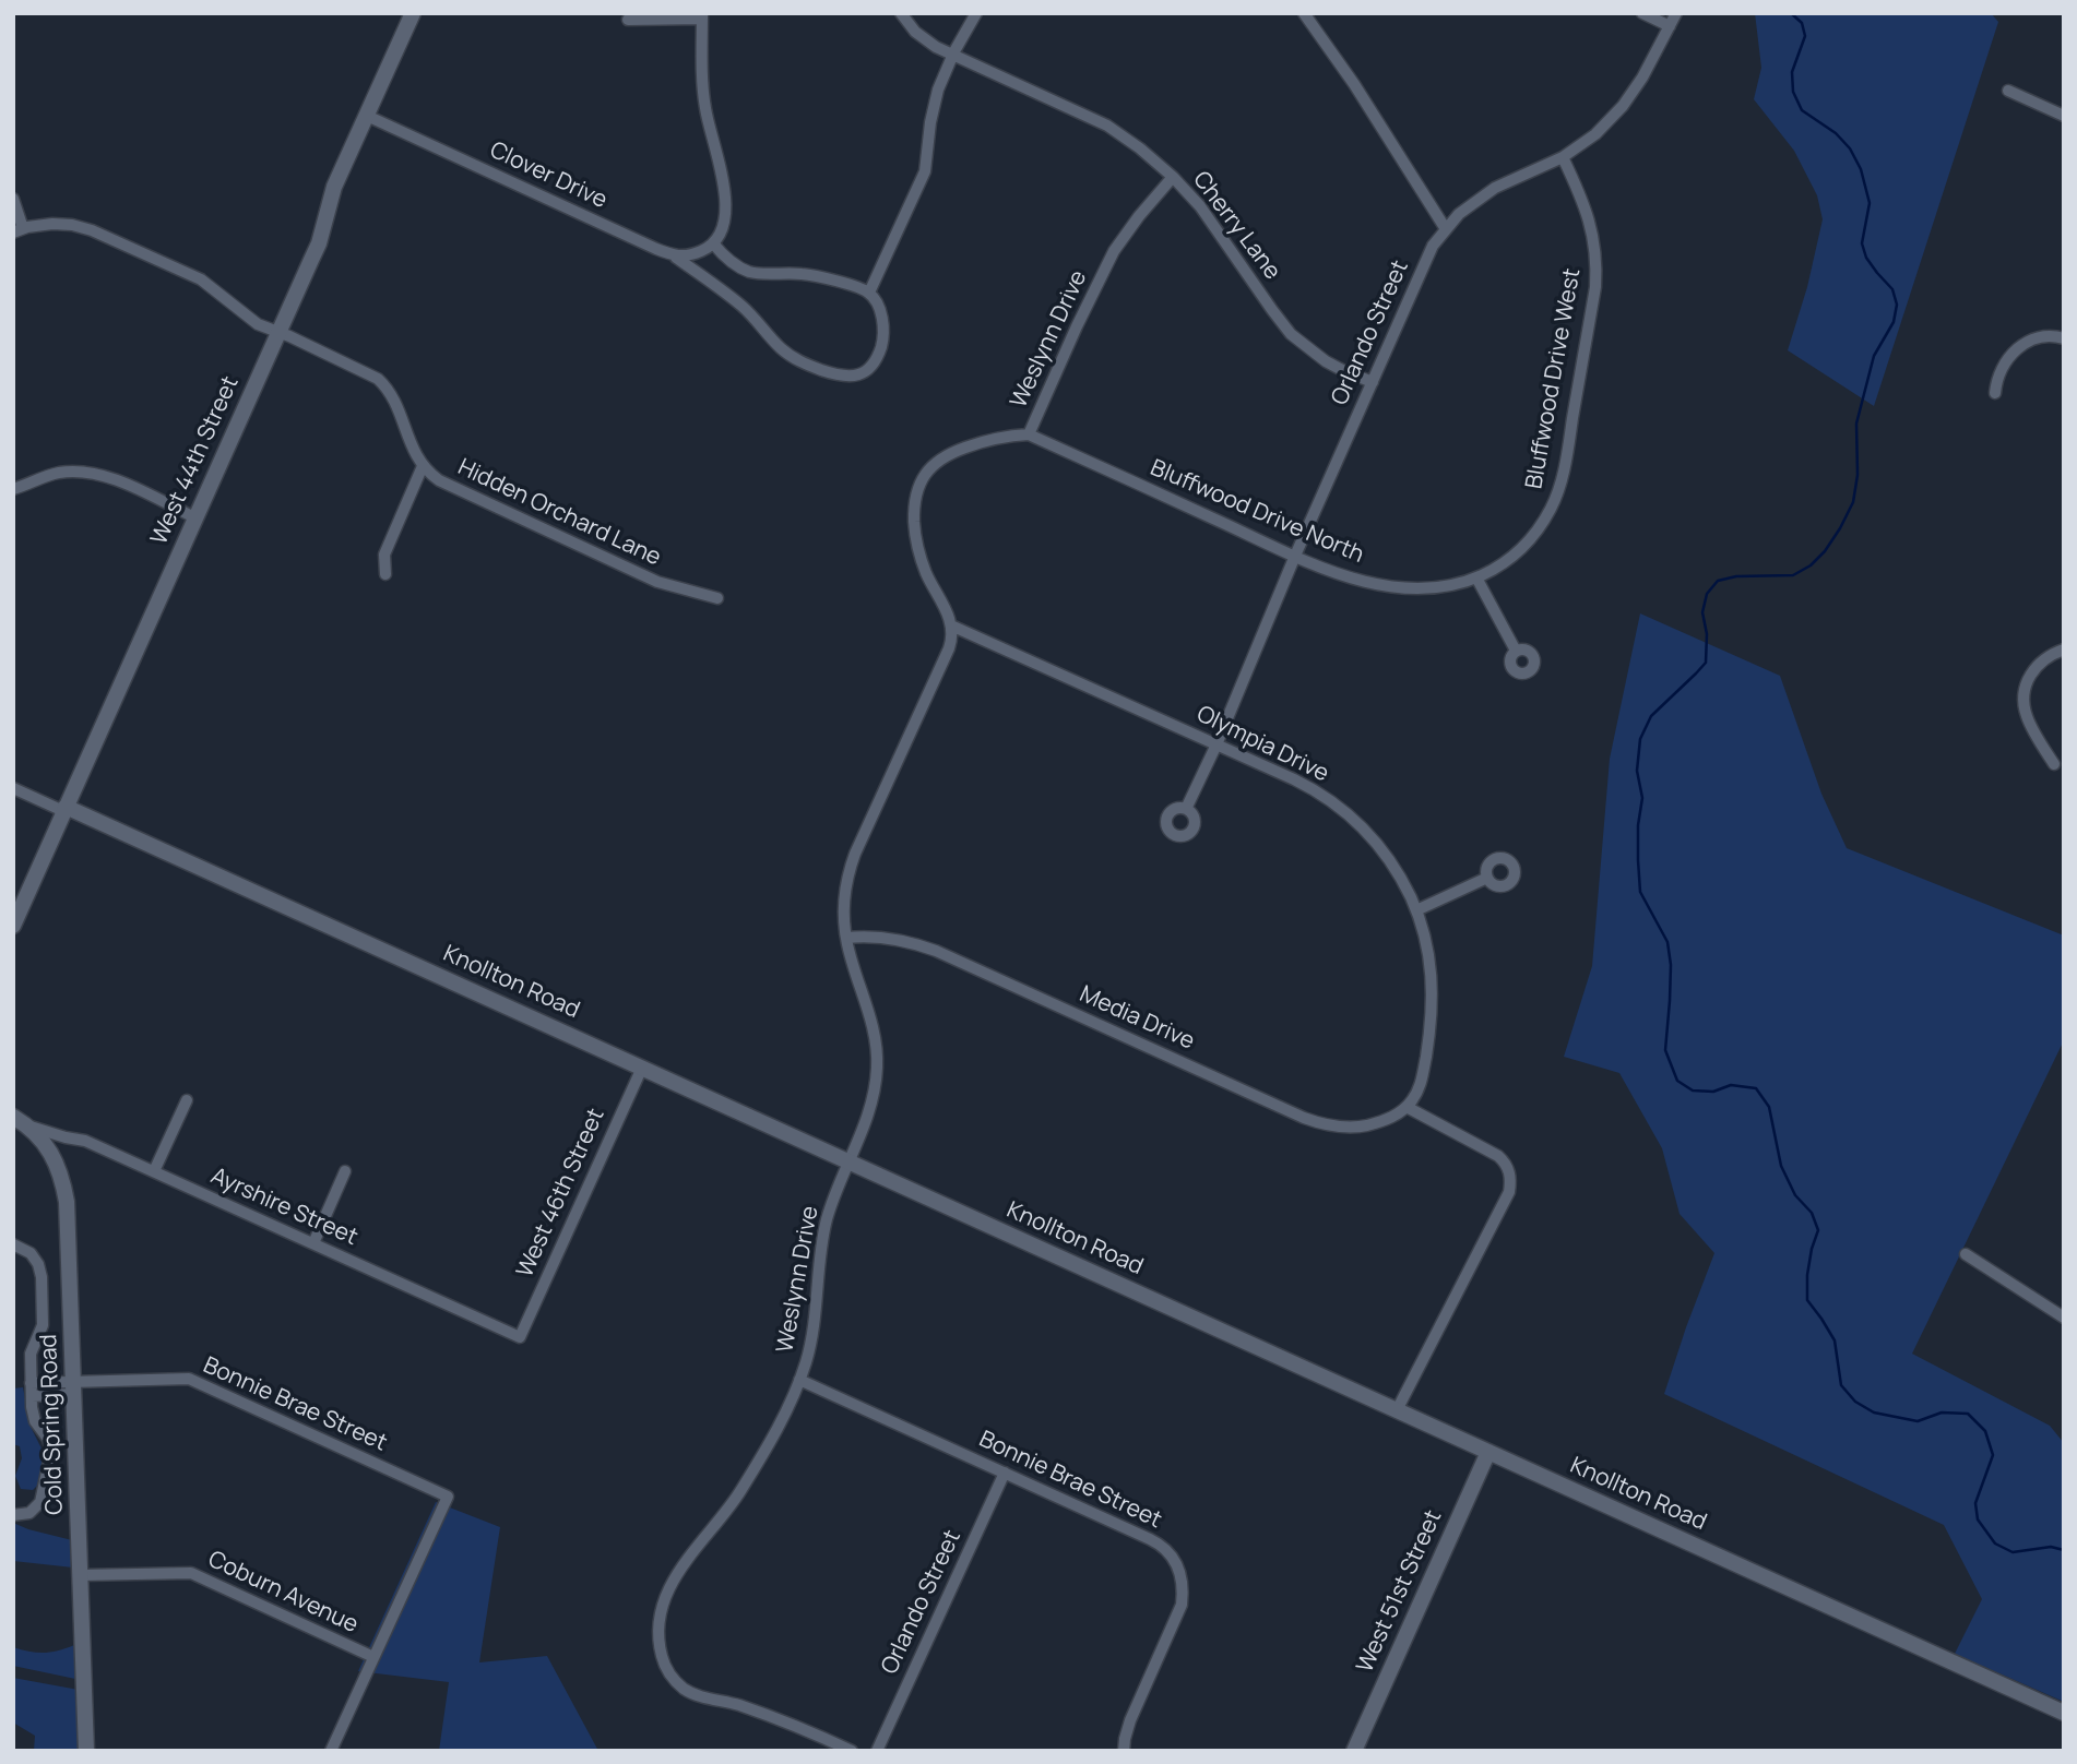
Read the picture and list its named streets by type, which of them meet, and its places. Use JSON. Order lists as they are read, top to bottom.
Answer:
{
  "streets": {
    "street": [
      "Clover Drive",
      "Cherry Lane",
      "Orlando Street",
      "Weslynn Drive",
      "Bluffwood Drive West",
      "West 44th Street",
      "Bluffwood Drive North",
      "Hidden Orchard Lane",
      "Olympia Drive",
      "Knollton Road",
      "Media Drive",
      "West 46th Street",
      "Ayrshire Street",
      "Bonnie Brae Street",
      "Cold Spring Road",
      "West 51st Street",
      "Coburn Avenue"
    ]
  },
  "crossings": [
    ["Clover Drive", "West 44th Street"],
    ["Cherry Lane", "Orlando Street"],
    ["Cherry Lane", "Weslynn Drive"],
    ["Orlando Street", "Bluffwood Drive West"],
    ["Orlando Street", "Bluffwood Drive North"],
    ["Orlando Street", "Olympia Drive"],
    ["Orlando Street", "Bonnie Brae Street"],
    ["Weslynn Drive", "Bluffwood Drive North"],
    ["Weslynn Drive", "Olympia Drive"],
    ["Weslynn Drive", "Knollton Road"],
    ["Weslynn Drive", "Media Drive"],
    ["Weslynn Drive", "Bonnie Brae Street"],
    ["Bluffwood Drive West", "Bluffwood Drive North"],
    ["West 44th Street", "Hidden Orchard Lane"],
    ["West 44th Street", "Knollton Road"],
    ["Olympia Drive", "Media Drive"],
    ["Knollton Road", "West 46th Street"],
    ["Knollton Road", "West 51st Street"],
    ["West 46th Street", "Ayrshire Street"],
    ["Ayrshire Street", "Cold Spring Road"],
    ["Bonnie Brae Street", "Cold Spring Road"],
    ["Bonnie Brae Street", "Coburn Avenue"],
    ["Cold Spring Road", "Coburn Avenue"]
  ]
}
